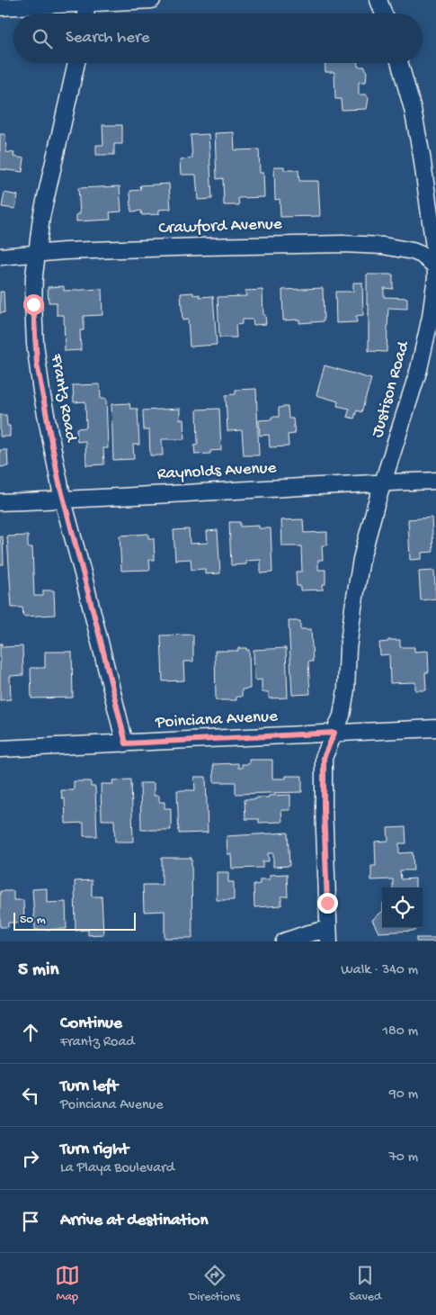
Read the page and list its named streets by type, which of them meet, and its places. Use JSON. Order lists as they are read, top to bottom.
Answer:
{
  "streets": {
    "street": [
      "Crawford Avenue",
      "Justison Road",
      "Frantz Road",
      "Raynolds Avenue",
      "Poinciana Avenue"
    ]
  },
  "crossings": [
    ["Crawford Avenue", "Justison Road"],
    ["Crawford Avenue", "Frantz Road"],
    ["Justison Road", "Raynolds Avenue"],
    ["Justison Road", "Poinciana Avenue"],
    ["Frantz Road", "Raynolds Avenue"],
    ["Frantz Road", "Poinciana Avenue"]
  ],
  "scale_bar": "50 m",
  "page": {
    "search": "Search here",
    "scale": "50 m",
    "heading": ["5 min", "Walk · 340 m"],
    "list": [
      ["Continue", "Frantz Road", "180 m"],
      ["Turn left", "Poinciana Avenue", "90 m"],
      ["Turn right", "La Playa Boulevard", "70 m"],
      "Arrive at destination"
    ],
    "nav": ["Map", "Directions", "Saved"]
  }
}
